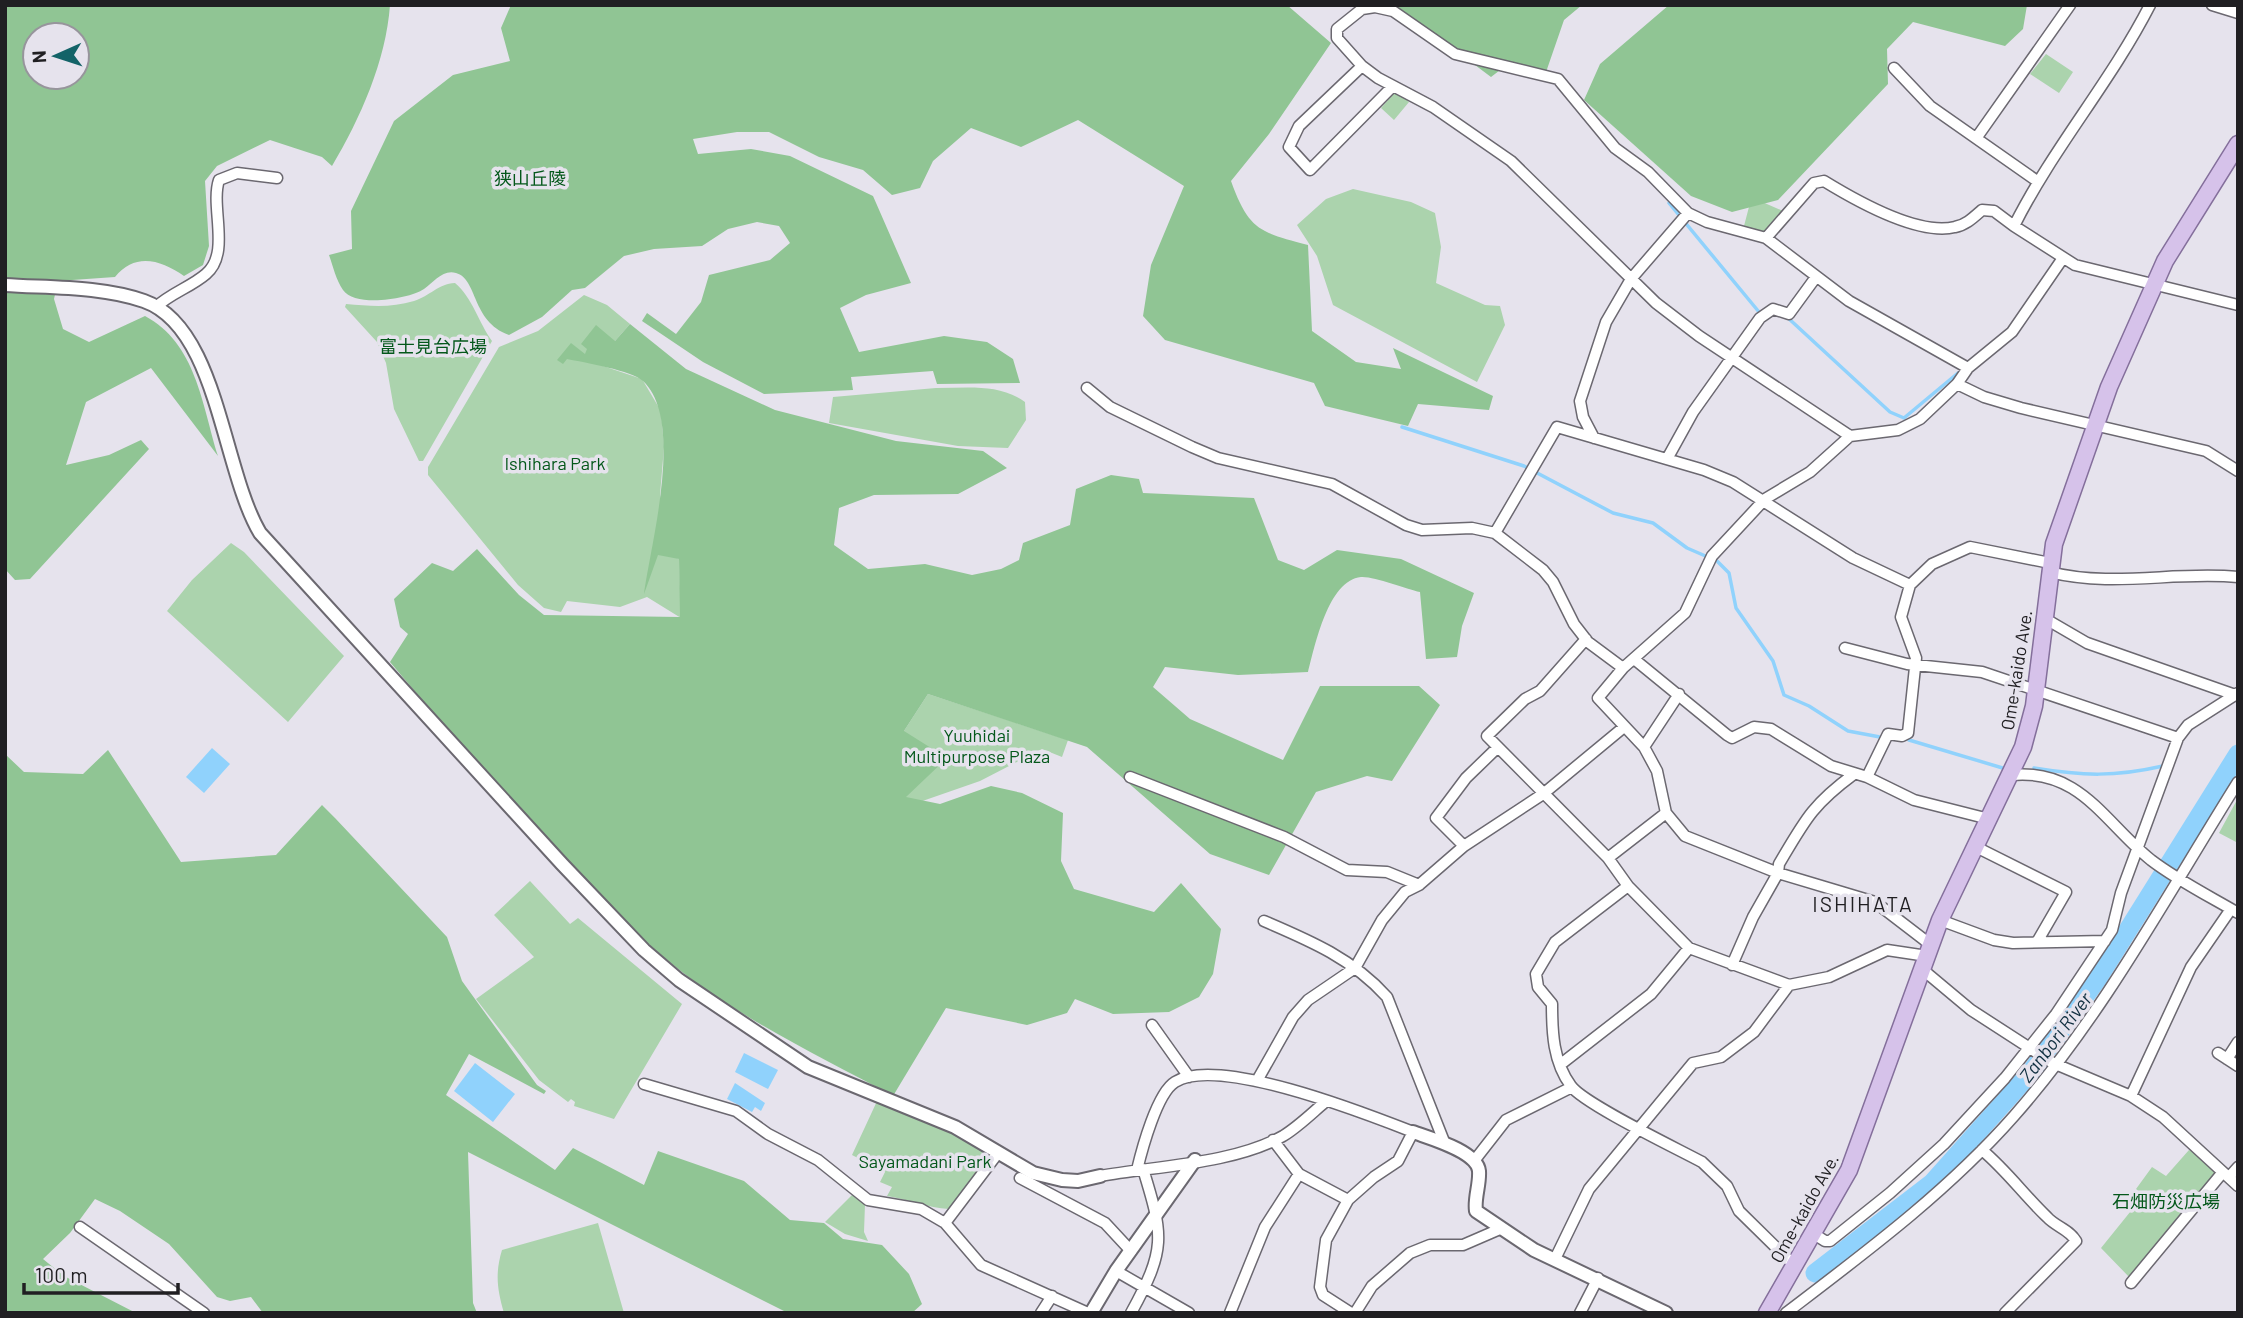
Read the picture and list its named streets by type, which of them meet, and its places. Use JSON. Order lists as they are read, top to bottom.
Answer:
{
  "streets": {
    "main road": ["Ome-kaido Ave."]
  },
  "districts": ["ISHIHATA"],
  "water": ["Zanbori River"],
  "parks": [
    "狭山丘陵",
    "富士見台広場",
    "Ishihara Park",
    "Yuuhidai Multipurpose Plaza",
    "Sayamadani Park",
    "石畑防災広場"
  ],
  "scale_bar": "100 m",
  "north": "left"
}
